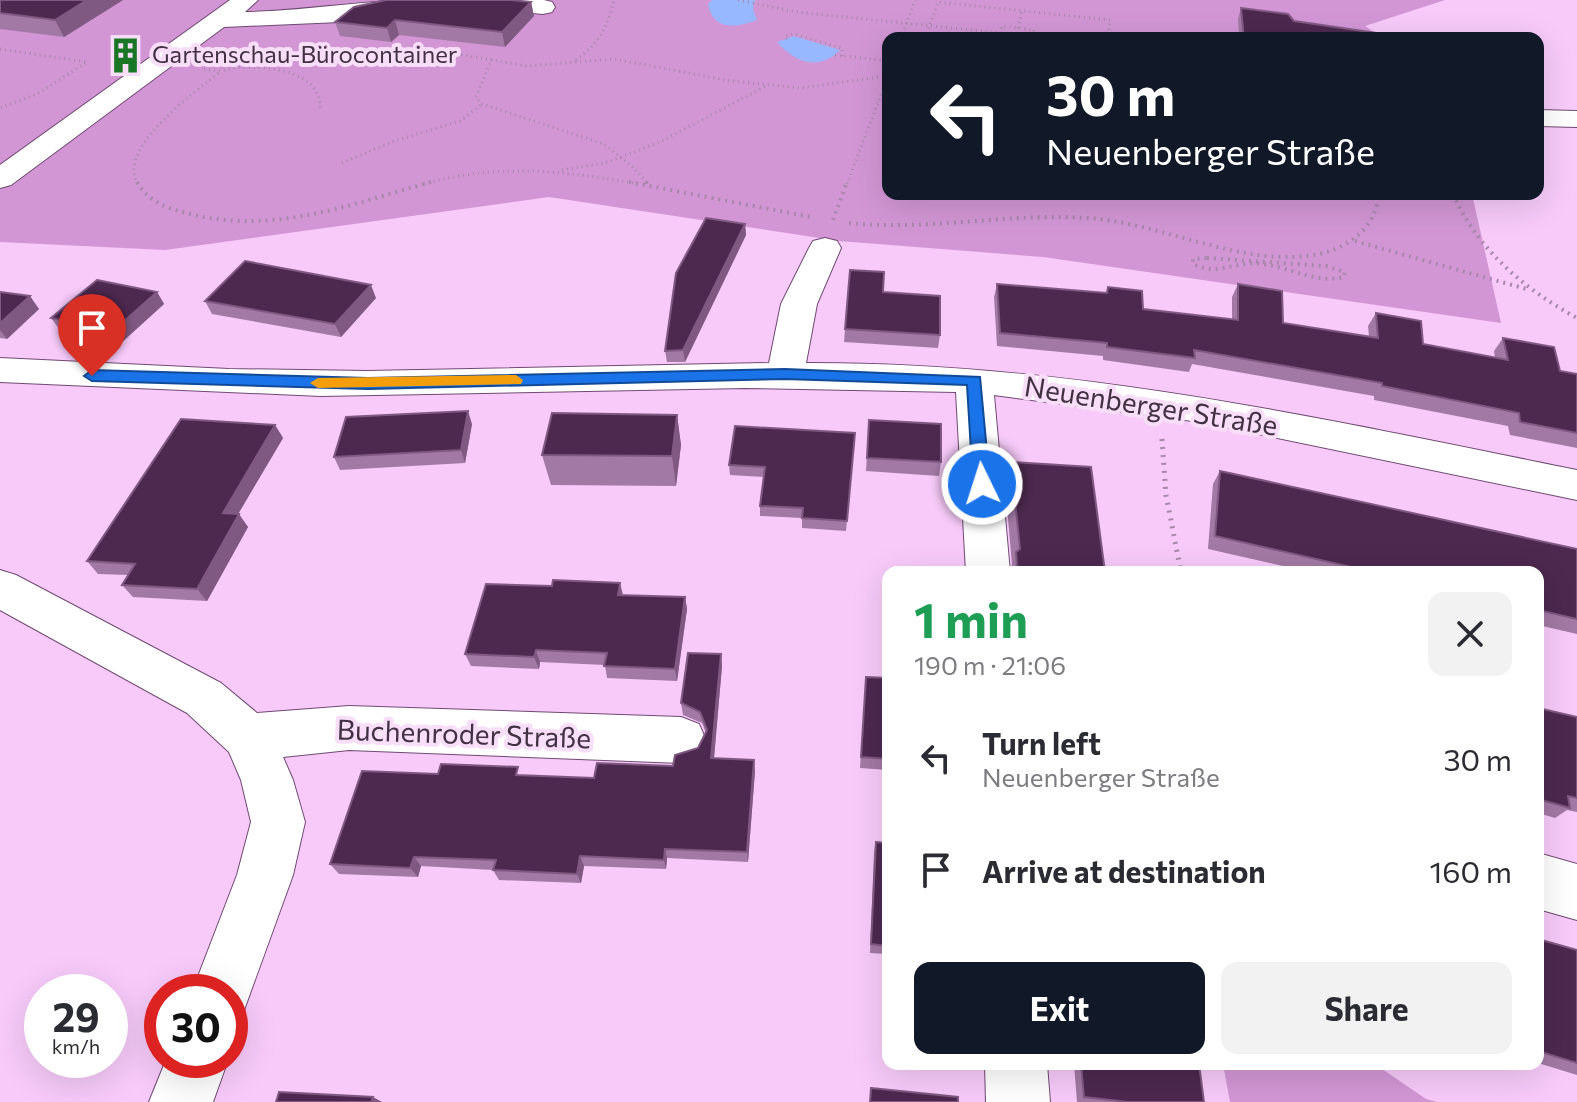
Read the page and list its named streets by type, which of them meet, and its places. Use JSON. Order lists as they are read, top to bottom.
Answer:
{
  "streets": {
    "street": ["Neuenberger Straße", "Buchenroder Straße"]
  },
  "places": {
    "building": ["Gartenschau-Bürocontainer"]
  },
  "page": {
    "turn": ["30 m", "Neuenberger Straße"],
    "heading": ["1 min", "190 m · 21:06"],
    "list": [
      {
        "name": "Turn left",
        "note": "Neuenberger Straße",
        "value": "30 m"
      },
      {
        "name": "Arrive at destination",
        "value": "160 m"
      }
    ],
    "buttons": ["Exit", "Share"],
    "speed": "29 km/h",
    "limit": "30"
  }
}
